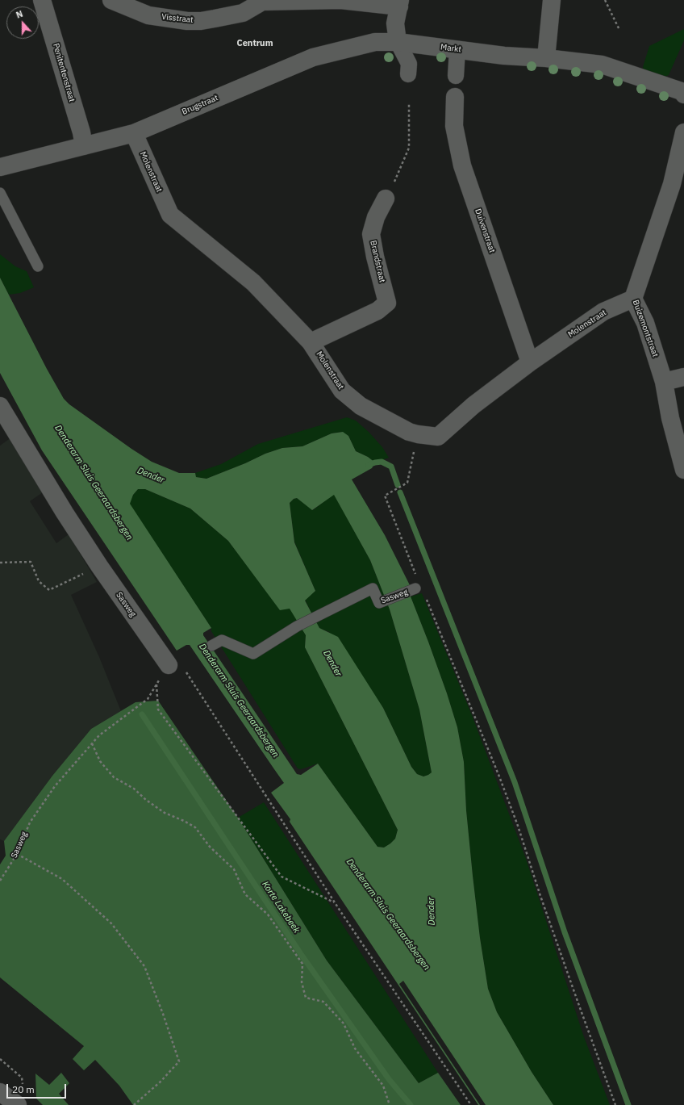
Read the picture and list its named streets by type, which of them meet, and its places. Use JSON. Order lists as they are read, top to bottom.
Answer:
{
  "streets": {
    "street": [
      "Visstraat",
      "Markt",
      "Penitentenstraat",
      "Brugstraat",
      "Molenstraat",
      "Duivenstraat",
      "Brandstraat",
      "Buizemontstraat",
      "Sasweg"
    ]
  },
  "crossings": [
    ["Markt", "Brugstraat"],
    ["Penitentenstraat", "Brugstraat"],
    ["Brugstraat", "Molenstraat"],
    ["Molenstraat", "Duivenstraat"],
    ["Molenstraat", "Brandstraat"],
    ["Molenstraat", "Buizemontstraat"]
  ],
  "districts": ["Centrum"],
  "water": ["Dender", "Denderarm Sluis Geeraardsbergen", "Korte Lakebeek"],
  "scale_bar": "20 m",
  "north": "top"
}
